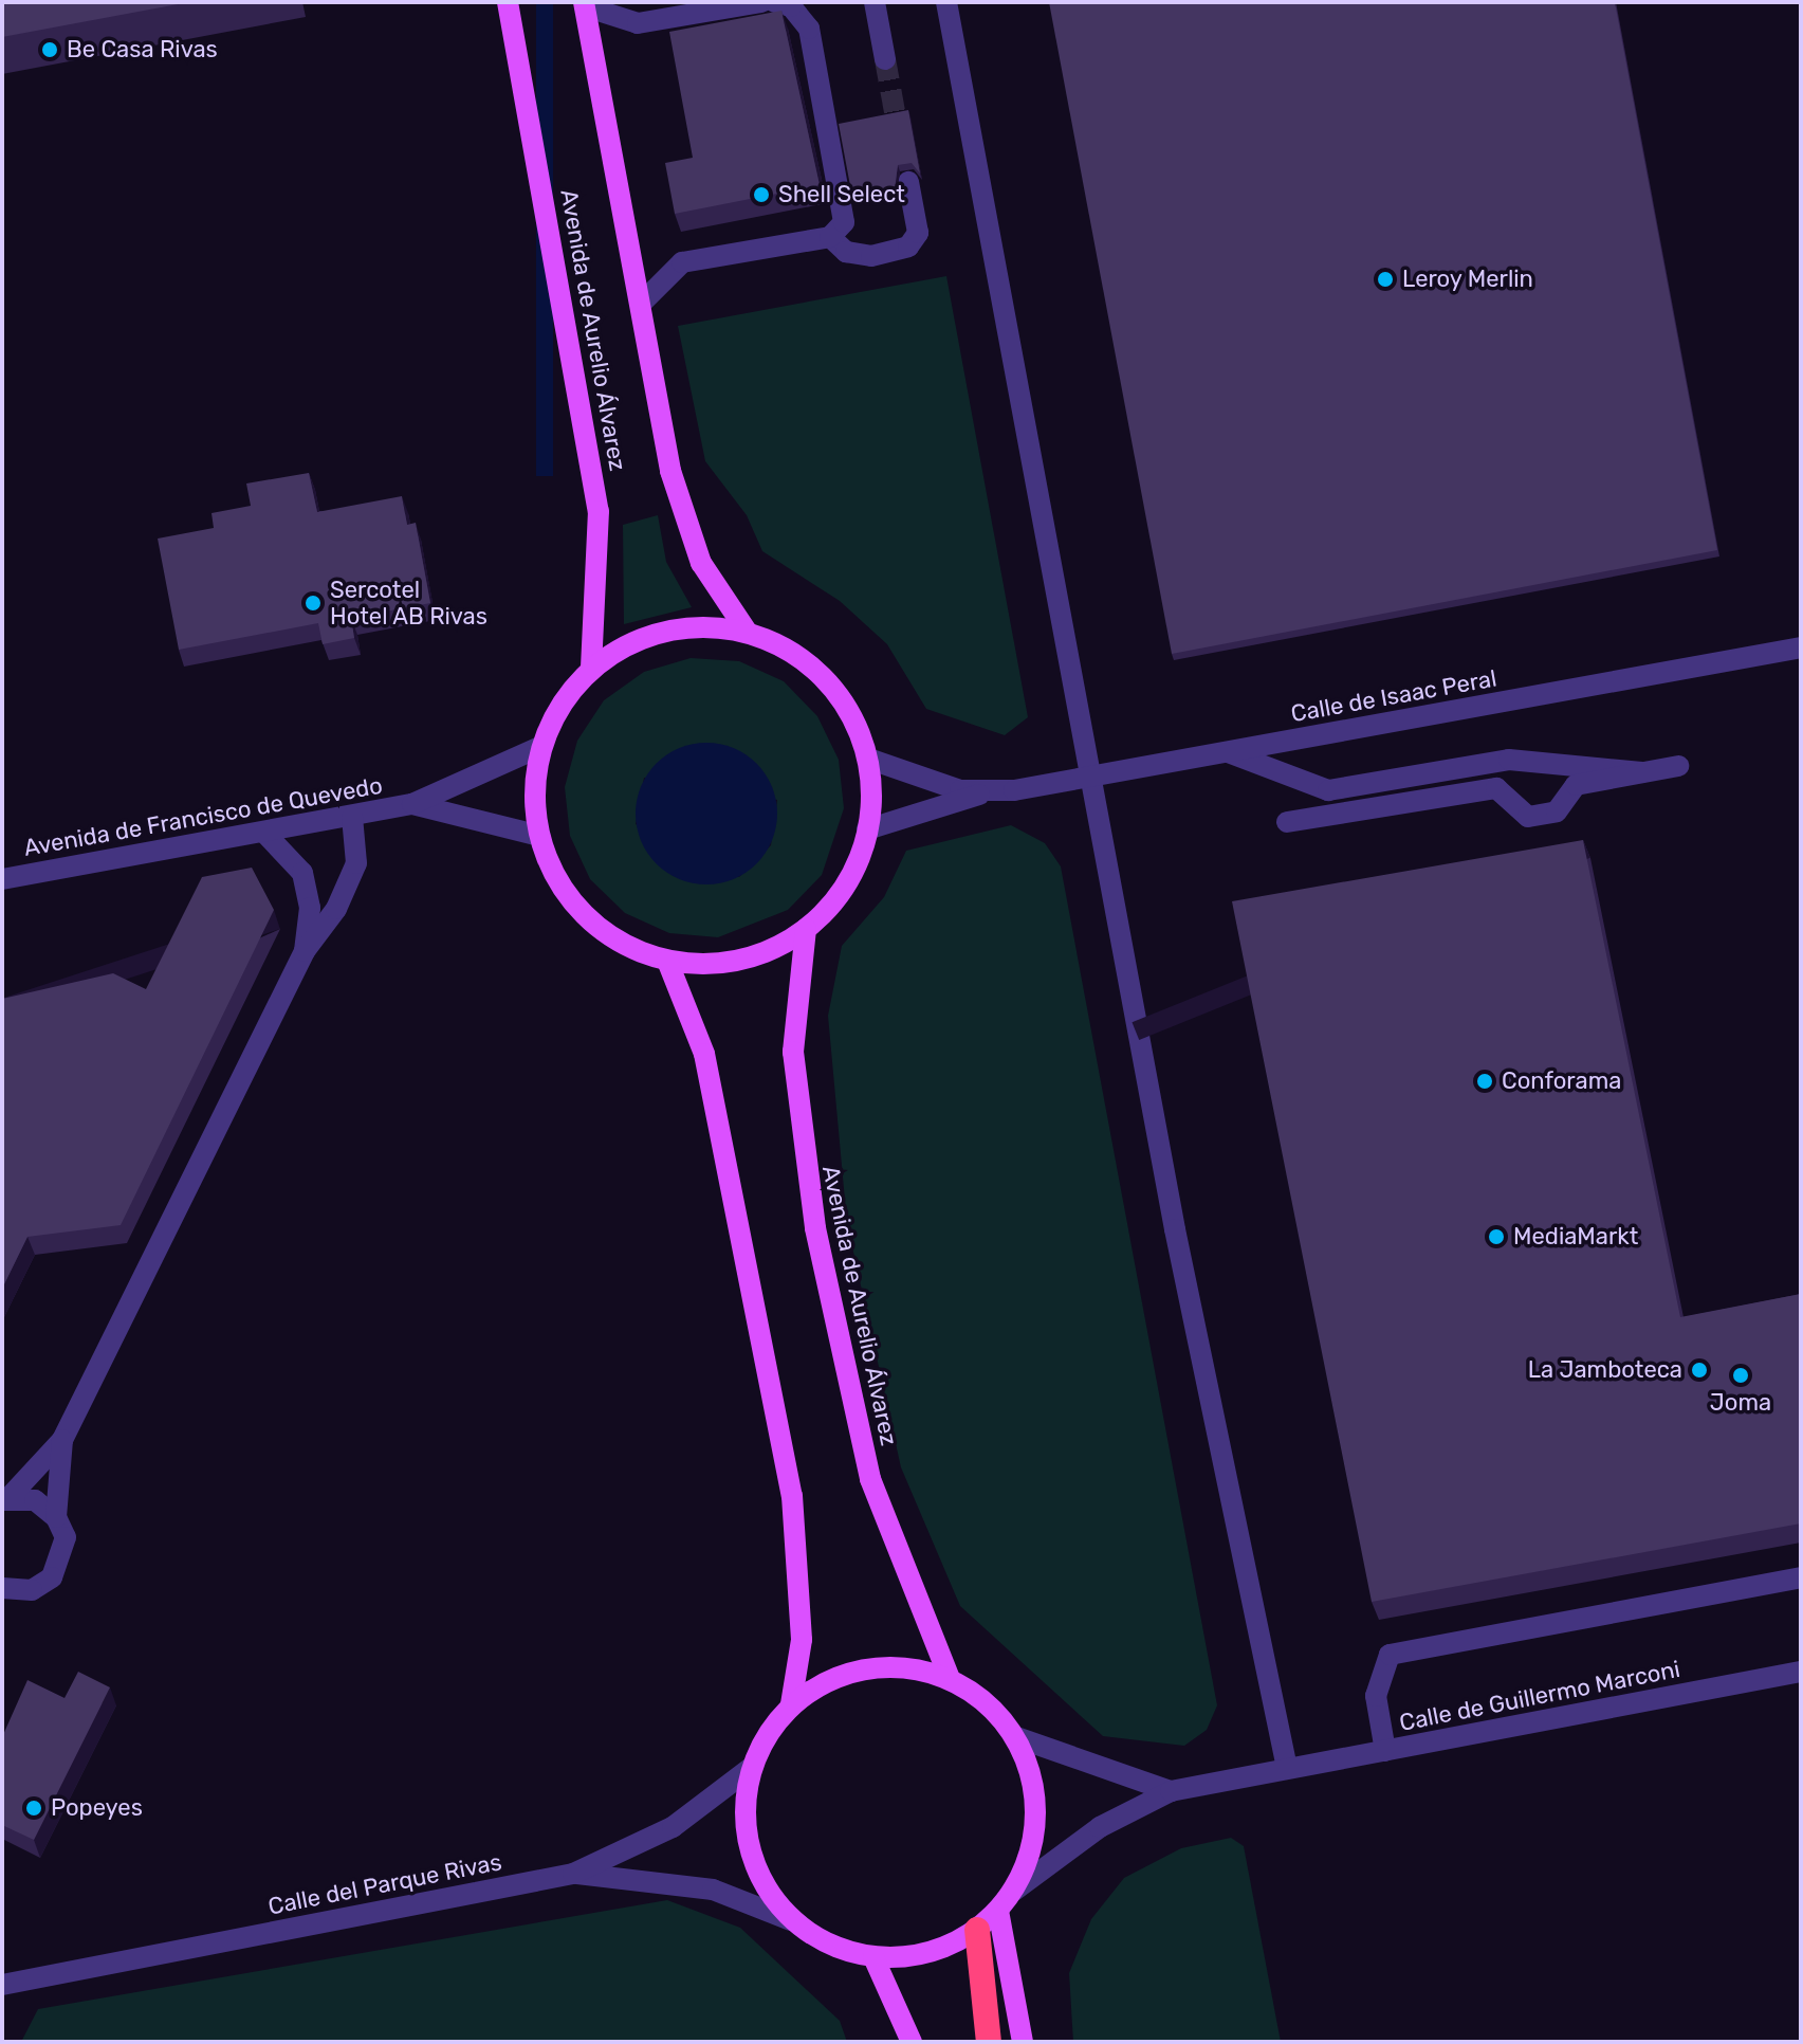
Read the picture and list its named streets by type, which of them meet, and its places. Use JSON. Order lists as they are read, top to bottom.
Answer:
{
  "streets": {
    "main road": ["Avenida de Aurelio Álvarez"],
    "street": [
      "Calle de Isaac Peral",
      "Avenida de Francisco de Quevedo",
      "Calle de Guillermo Marconi",
      "Calle del Parque Rivas"
    ]
  },
  "crossings": [
    ["Avenida de Aurelio Álvarez", "Calle del Parque Rivas"]
  ],
  "places": [
    "Be Casa Rivas",
    "Shell Select",
    "Leroy Merlin",
    "Sercotel Hotel AB Rivas",
    "Conforama",
    "MediaMarkt",
    "La Jamboteca",
    "Joma",
    "Popeyes"
  ]
}
